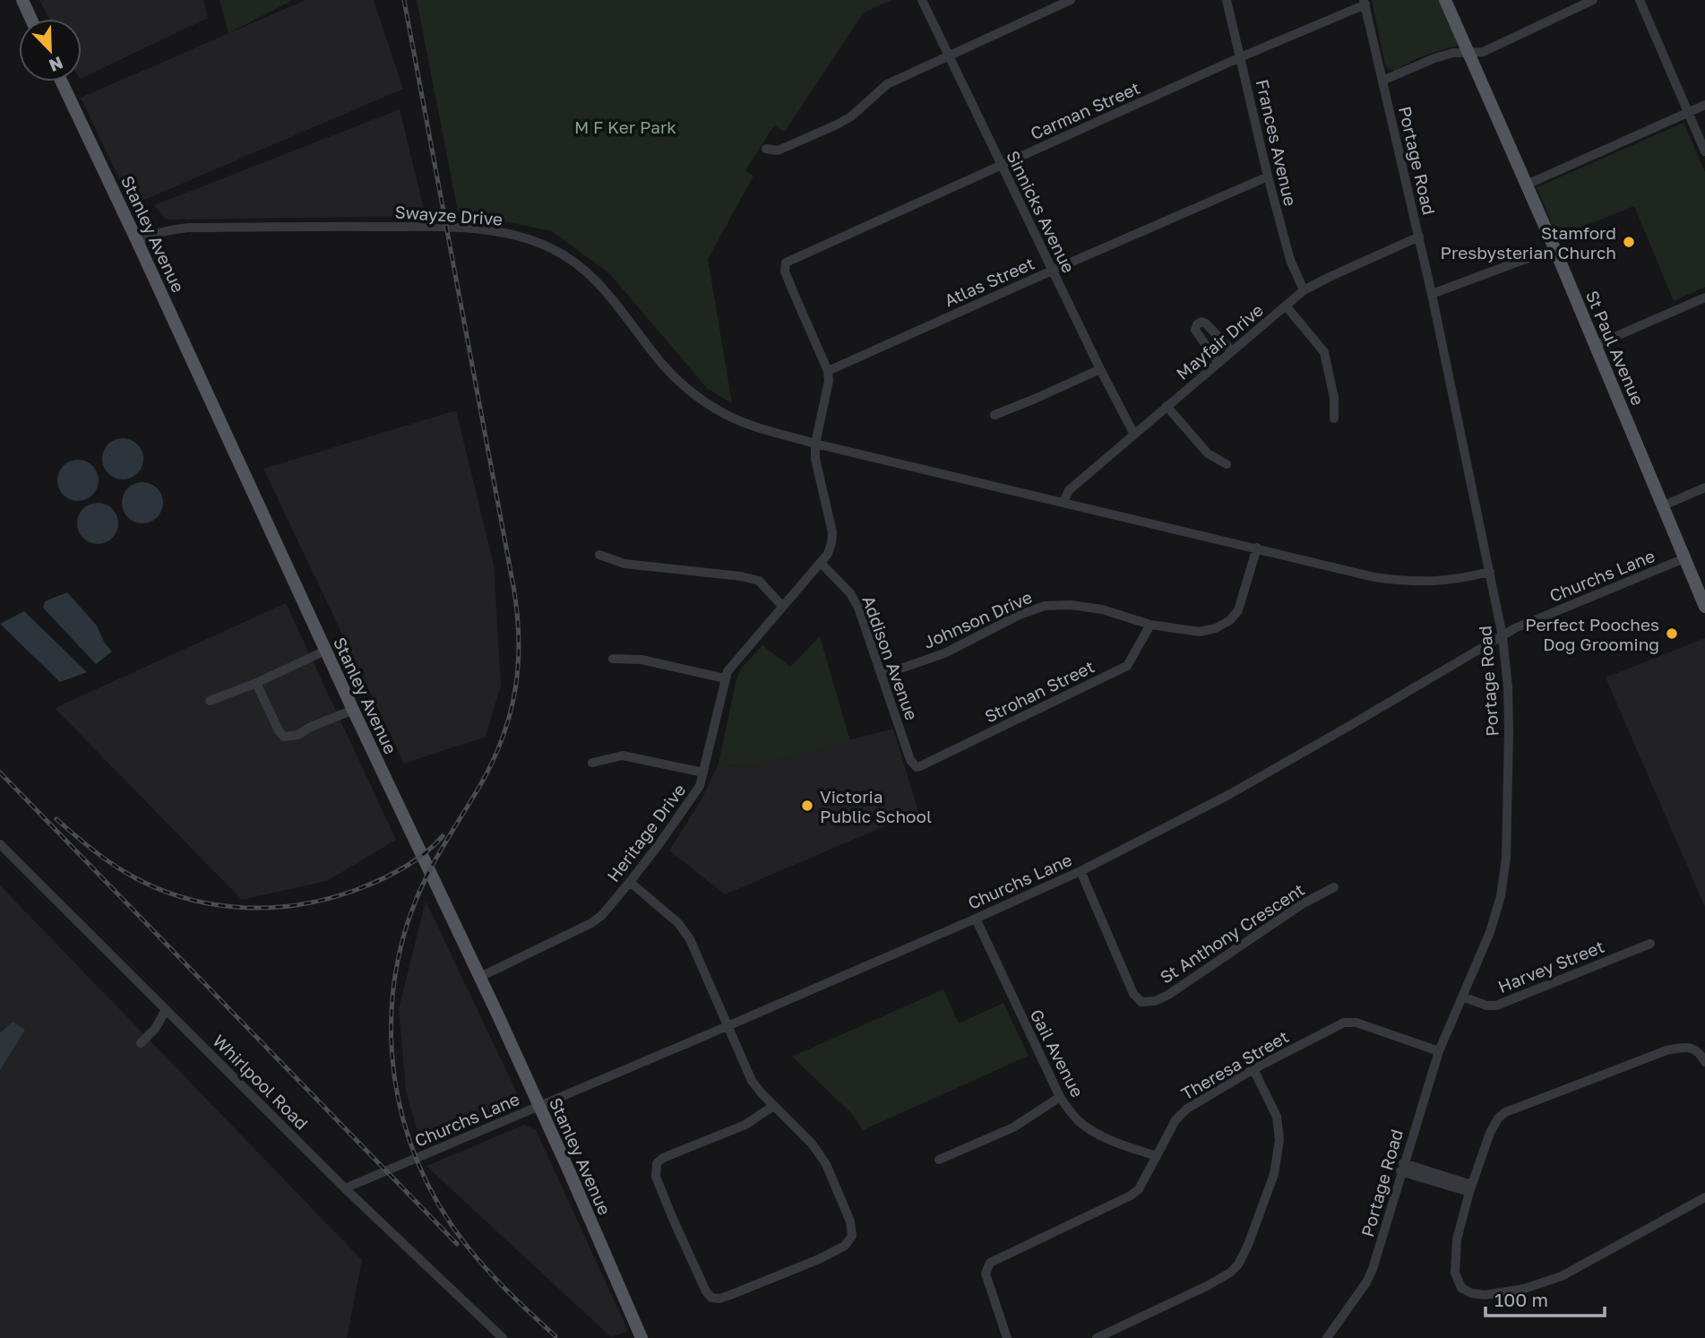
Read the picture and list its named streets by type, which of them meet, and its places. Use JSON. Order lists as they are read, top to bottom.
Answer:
{
  "streets": {
    "main road": ["Stanley Avenue", "St Paul Avenue"],
    "street": [
      "Carman Street",
      "Frances Avenue",
      "Portage Road",
      "Sinnicks Avenue",
      "Swayze Drive",
      "Atlas Street",
      "Mayfair Drive",
      "Churchs Lane",
      "Johnson Drive",
      "Addison Avenue",
      "Strohan Street",
      "Heritage Drive",
      "St Anthony Crescent",
      "Harvey Street",
      "Gail Avenue",
      "Theresa Street",
      "Whirlpool Road"
    ]
  },
  "crossings": [
    ["Carman Street", "Frances Avenue"],
    ["Carman Street", "Portage Road"],
    ["Carman Street", "Sinnicks Avenue"],
    ["Carman Street", "Atlas Street"],
    ["Frances Avenue", "Atlas Street"],
    ["Frances Avenue", "Mayfair Drive"],
    ["Portage Road", "Swayze Drive"],
    ["Portage Road", "Mayfair Drive"],
    ["Portage Road", "Churchs Lane"],
    ["Portage Road", "Harvey Street"],
    ["Portage Road", "Theresa Street"],
    ["Sinnicks Avenue", "Atlas Street"],
    ["Sinnicks Avenue", "Mayfair Drive"],
    ["Swayze Drive", "Stanley Avenue"],
    ["Swayze Drive", "Mayfair Drive"],
    ["Swayze Drive", "Johnson Drive"],
    ["Swayze Drive", "Heritage Drive"],
    ["Stanley Avenue", "Churchs Lane"],
    ["Stanley Avenue", "Heritage Drive"],
    ["St Paul Avenue", "Churchs Lane"],
    ["Churchs Lane", "St Anthony Crescent"],
    ["Churchs Lane", "Gail Avenue"],
    ["Churchs Lane", "Whirlpool Road"],
    ["Johnson Drive", "Addison Avenue"],
    ["Johnson Drive", "Strohan Street"],
    ["Addison Avenue", "Strohan Street"],
    ["Addison Avenue", "Heritage Drive"],
    ["Gail Avenue", "Theresa Street"]
  ],
  "parks": ["M F Ker Park"],
  "places": ["Stamford Presbysterian Church", "Perfect Pooches Dog Grooming", "Victoria Public School"],
  "scale_bar": "100 m",
  "north": "bottom right"
}
